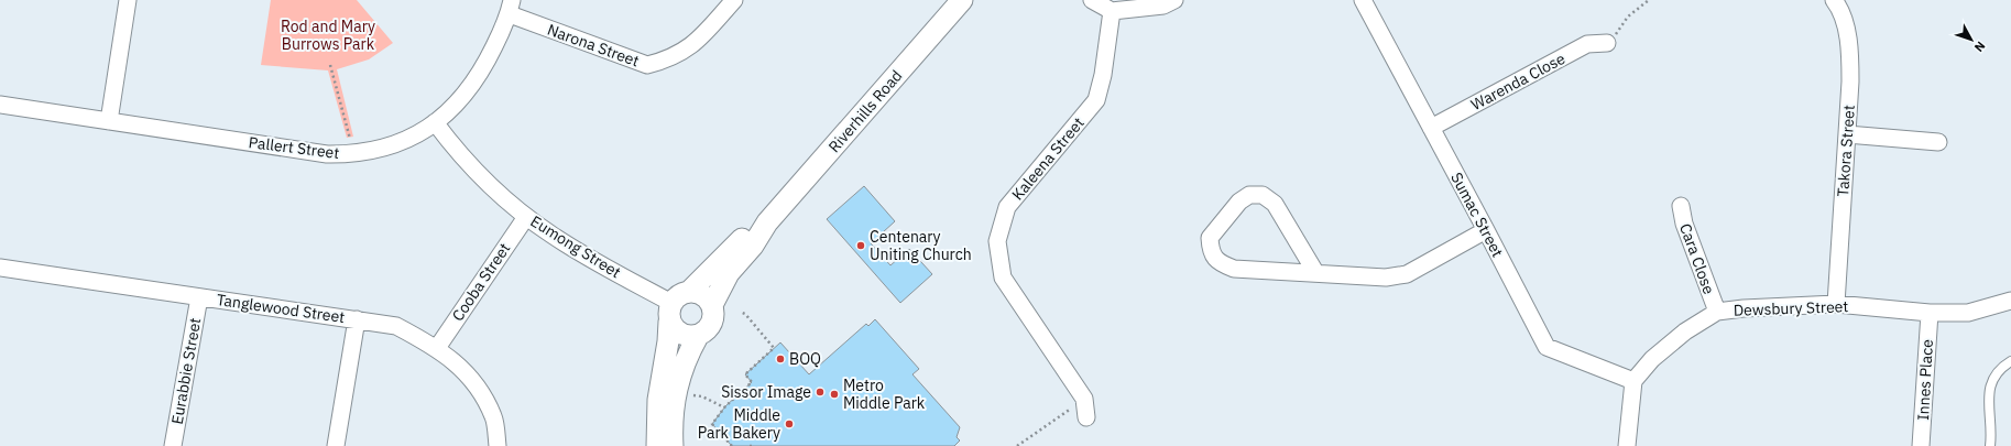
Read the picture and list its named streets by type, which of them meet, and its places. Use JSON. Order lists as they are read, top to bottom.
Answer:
{
  "streets": {
    "street": [
      "Narona Street",
      "Warenda Close",
      "Riverhills Road",
      "Pallert Street",
      "Takora Street",
      "Kaleena Street",
      "Sumac Street",
      "Eumong Street",
      "Cara Close",
      "Cooba Street",
      "Tanglewood Street",
      "Dewsbury Street",
      "Eurabbie Street",
      "Innes Place"
    ]
  },
  "crossings": [
    ["Narona Street", "Pallert Street"],
    ["Warenda Close", "Sumac Street"],
    ["Riverhills Road", "Eumong Street"],
    ["Pallert Street", "Eumong Street"],
    ["Takora Street", "Dewsbury Street"],
    ["Sumac Street", "Dewsbury Street"],
    ["Eumong Street", "Cooba Street"],
    ["Cara Close", "Dewsbury Street"],
    ["Cooba Street", "Tanglewood Street"],
    ["Tanglewood Street", "Eurabbie Street"],
    ["Dewsbury Street", "Innes Place"]
  ],
  "parks": ["Rod and Mary Burrows Park"],
  "places": [
    "Centenary Uniting Church",
    "BOQ",
    "Sissor Image",
    "Metro Middle Park",
    "Middle Park Bakery"
  ],
  "north": "bottom right"
}
